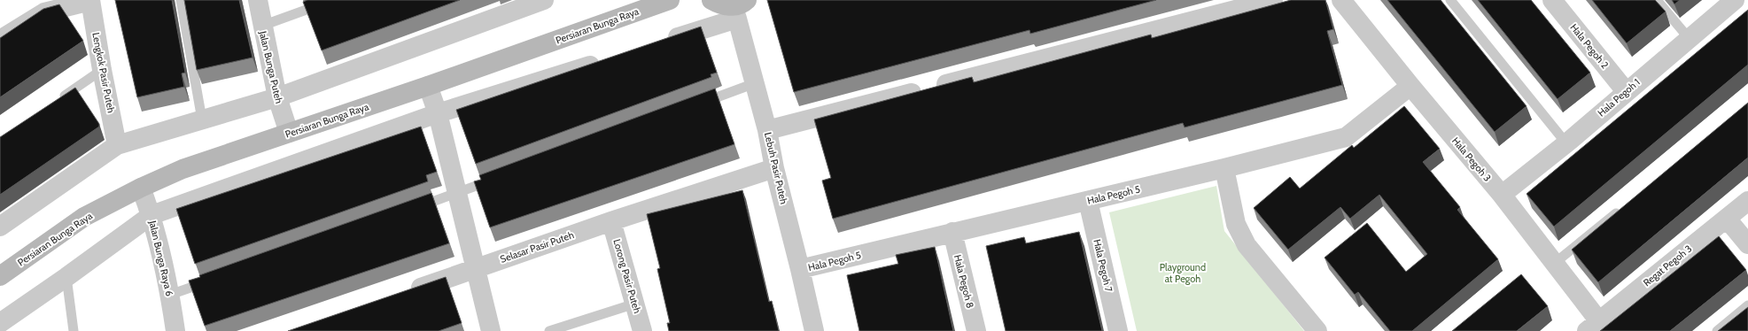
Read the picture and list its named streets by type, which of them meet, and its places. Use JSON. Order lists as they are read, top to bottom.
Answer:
{
  "streets": {
    "street": [
      "Persiaran Bunga Raya",
      "Hala Pegoh 2",
      "Jalan Bunga Puteh",
      "Lengkok Pasir Puteh",
      "Hala Pegoh 1",
      "Hala Pegoh 3",
      "Lebuh Pasir Puteh",
      "Hala Pegoh 5",
      "Selasar Pasir Puteh",
      "Jalan Bunga Raya 6",
      "Hala Pegoh 7",
      "Regat Pegoh 3",
      "Lorong Pasir Puteh",
      "Hala Pegoh 8"
    ]
  },
  "crossings": [
    ["Persiaran Bunga Raya", "Jalan Bunga Puteh"],
    ["Persiaran Bunga Raya", "Jalan Bunga Raya 6"],
    ["Hala Pegoh 2", "Hala Pegoh 1"],
    ["Hala Pegoh 1", "Hala Pegoh 3"],
    ["Hala Pegoh 3", "Hala Pegoh 5"],
    ["Hala Pegoh 3", "Regat Pegoh 3"],
    ["Lebuh Pasir Puteh", "Hala Pegoh 5"],
    ["Lebuh Pasir Puteh", "Selasar Pasir Puteh"],
    ["Hala Pegoh 5", "Hala Pegoh 7"],
    ["Hala Pegoh 5", "Hala Pegoh 8"],
    ["Selasar Pasir Puteh", "Lorong Pasir Puteh"]
  ],
  "parks": ["Playground at Pegoh"]
}
